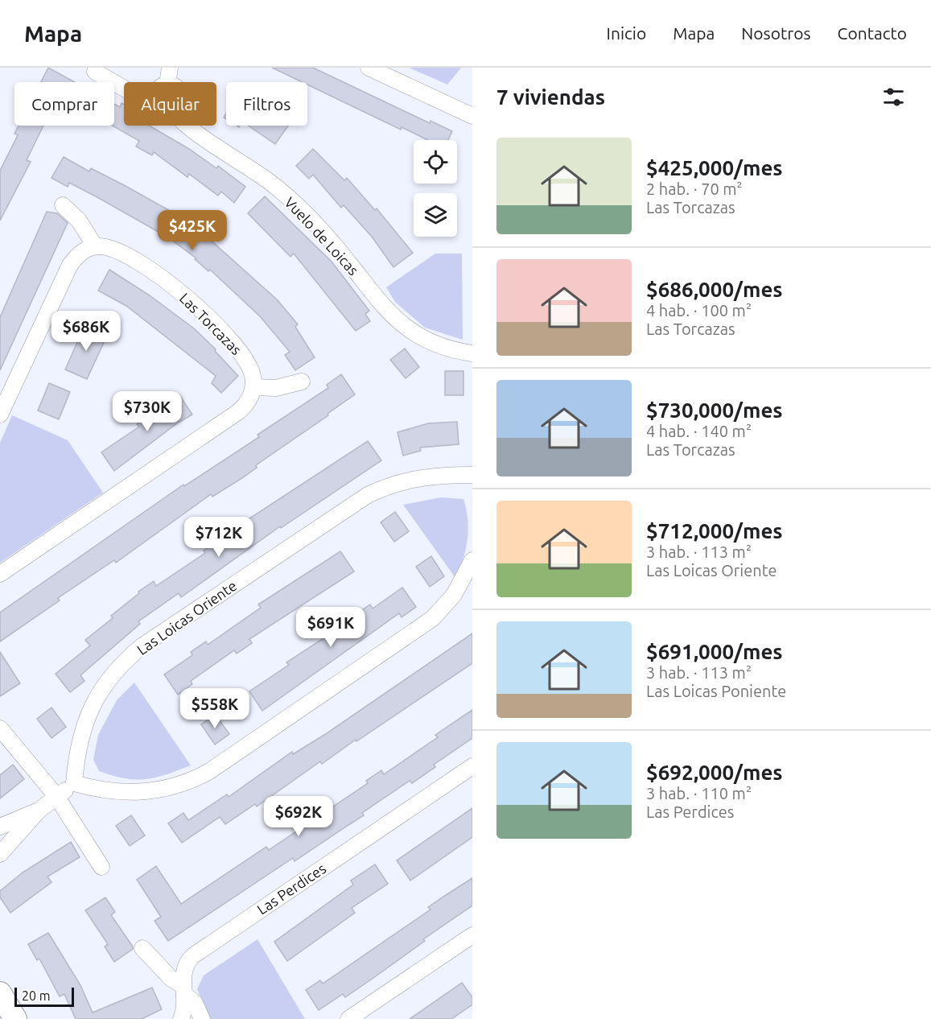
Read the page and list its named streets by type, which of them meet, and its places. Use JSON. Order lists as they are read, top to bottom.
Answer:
{
  "streets": {
    "street": [
      "Vuelo de Loicas",
      "Las Torcazas",
      "Las Loicas Oriente",
      "Las Perdices"
    ]
  },
  "scale_bar": "20 m",
  "page": {
    "header": "Mapa",
    "nav": [
      "Inicio",
      "Mapa",
      "Nosotros",
      "Contacto"
    ],
    "heading": "7 viviendas",
    "chip": ["Comprar", "Alquilar", "Filtros"],
    "list": [
      {
        "name": "$425,000/mes",
        "note": "2 hab. · 70 m² · Las Torcazas"
      },
      {
        "name": "$686,000/mes",
        "note": "4 hab. · 100 m² · Las Torcazas"
      },
      {
        "name": "$730,000/mes",
        "note": "4 hab. · 140 m² · Las Torcazas"
      },
      {
        "name": "$712,000/mes",
        "note": "3 hab. · 113 m² · Las Loicas Oriente"
      },
      {
        "name": "$691,000/mes",
        "note": "3 hab. · 113 m² · Las Loicas Poniente"
      },
      {
        "name": "$692,000/mes",
        "note": "3 hab. · 110 m² · Las Perdices"
      }
    ],
    "price": [
      "$425K",
      "$686K",
      "$730K",
      "$712K",
      "$691K",
      "$558K",
      "$692K"
    ],
    "scale": "20 m"
  }
}
